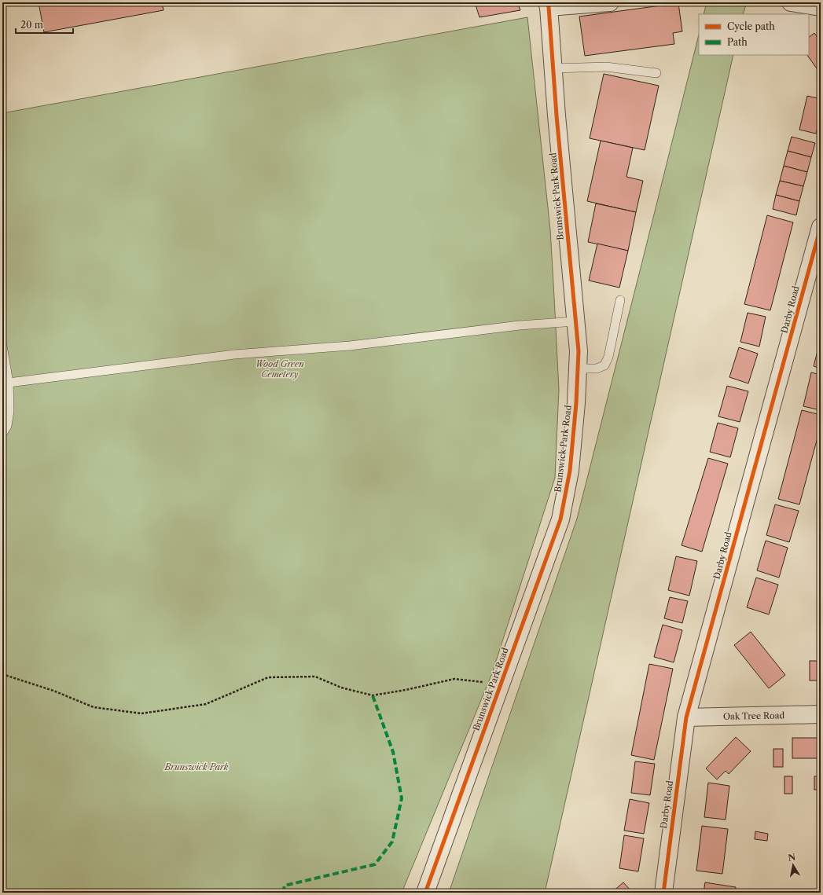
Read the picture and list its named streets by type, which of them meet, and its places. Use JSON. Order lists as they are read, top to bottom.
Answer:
{
  "streets": {
    "street": ["Brunswick Park Road", "Darby Road", "Oak Tree Road"]
  },
  "crossings": [
    ["Darby Road", "Oak Tree Road"]
  ],
  "parks": ["Wood Green Cemetery", "Brunswick Park"],
  "legend": ["Cycle path", "Path"],
  "scale_bar": "20 m",
  "north": "top"
}
